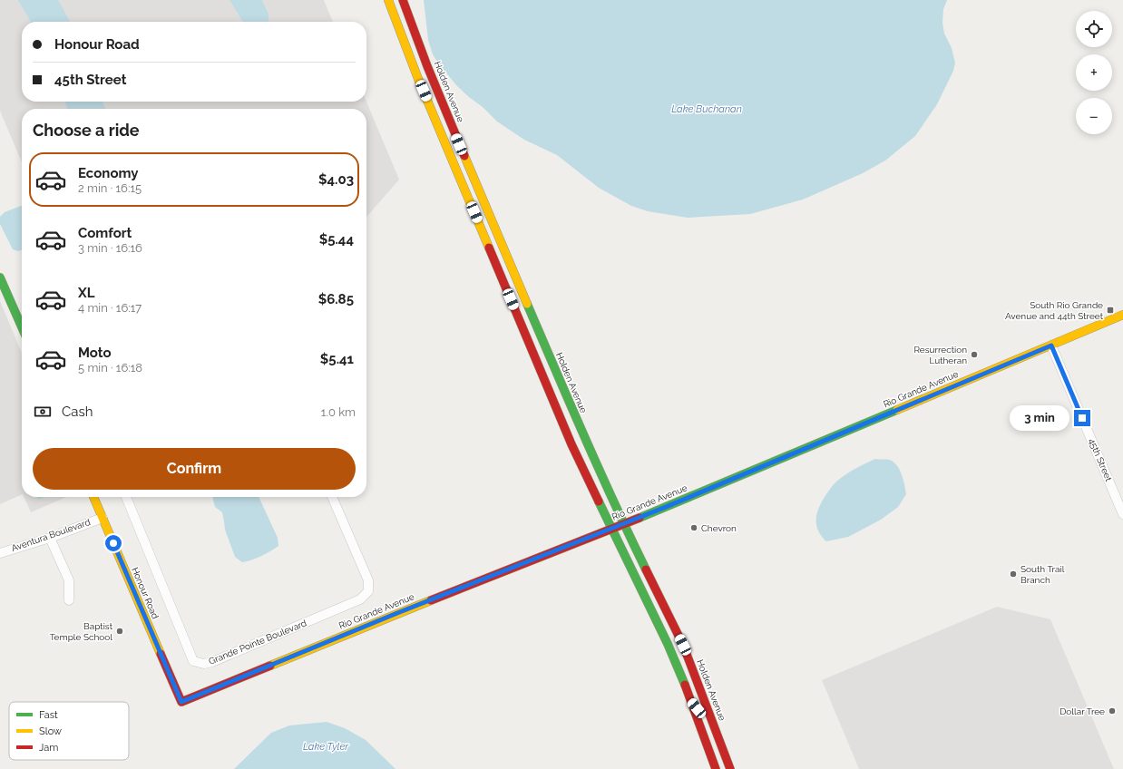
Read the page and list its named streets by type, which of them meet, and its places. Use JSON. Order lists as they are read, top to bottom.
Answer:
{
  "streets": {
    "street": [
      "Holden Avenue",
      "Rio Grande Avenue",
      "45th Street",
      "Aventura Boulevard",
      "Honour Road",
      "Grande Pointe Boulevard"
    ]
  },
  "crossings": [
    ["Holden Avenue", "Rio Grande Avenue"],
    ["Rio Grande Avenue", "45th Street"],
    ["Rio Grande Avenue", "Honour Road"],
    ["Aventura Boulevard", "Honour Road"]
  ],
  "water": ["Lake Buchanan", "Lake Tyler"],
  "places": {
    "transit": ["South Rio Grande Avenue and 44th Street"],
    "other": [
      "Resurrection Lutheran",
      "Chevron",
      "South Trail Branch",
      "Baptist Temple School",
      "Dollar Tree"
    ]
  },
  "legend": ["Fast", "Slow", "Jam"],
  "page": {
    "map_buttons": ["+", "−"],
    "banner": ["Honour Road", "45th Street"],
    "heading": "Choose a ride",
    "list": [
      {
        "name": "Economy",
        "note": "2 min · 16:15",
        "value": "$4.03"
      },
      {
        "name": "Comfort",
        "note": "3 min · 16:16",
        "value": "$5.44"
      },
      {
        "name": "XL",
        "note": "4 min · 16:17",
        "value": "$6.85"
      },
      {
        "name": "Moto",
        "note": "5 min · 16:18",
        "value": "$5.41"
      }
    ],
    "pay": ["Cash", "1.0 km"],
    "bubble": "3 min",
    "buttons": "Confirm"
  }
}
